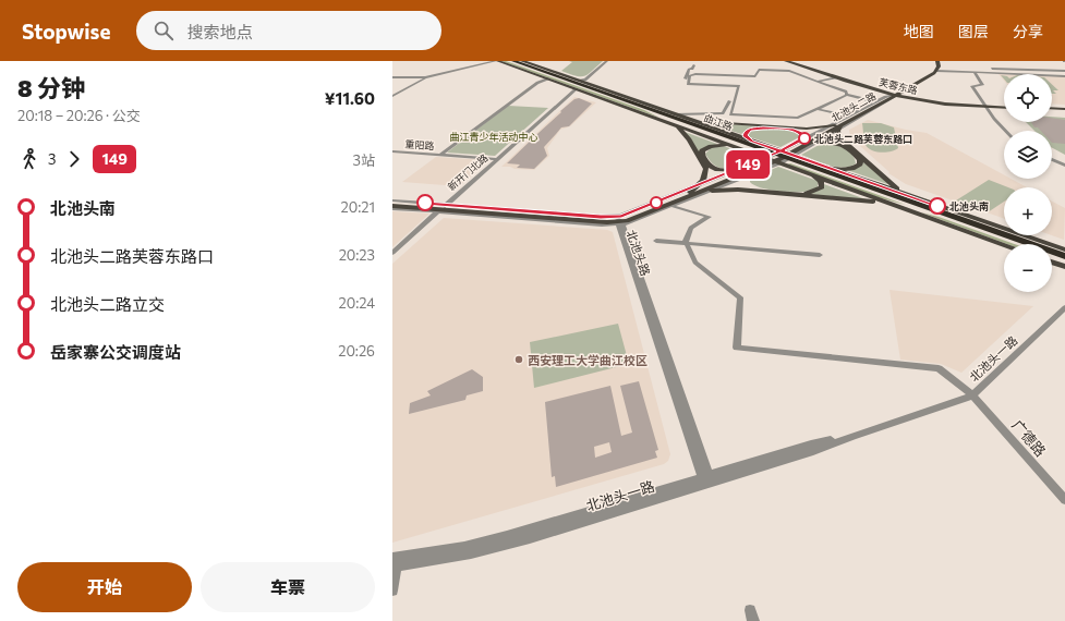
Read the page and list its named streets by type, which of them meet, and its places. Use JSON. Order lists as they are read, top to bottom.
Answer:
{
  "streets": {
    "highway": ["曲江路"],
    "main road": ["芙蓉东路", "北池头二路"],
    "street": [
      "重阳路",
      "新开门北路",
      "北池头路",
      "北池头一路",
      "广德路"
    ]
  },
  "crossings": [
    ["芙蓉东路", "北池头二路"],
    ["北池头二路", "新开门北路"],
    ["北池头二路", "北池头路"],
    ["曲江路", "新开门北路"],
    ["重阳路", "新开门北路"],
    ["北池头路", "北池头一路"],
    ["北池头一路", "广德路"]
  ],
  "parks": ["曲江青少年活动中心"],
  "places": ["北池头二路芙蓉东路口", "北池头南", "西安理工大学曲江校区"],
  "lines": ["bus line 149"],
  "page": {
    "header": "Stopwise",
    "search": "搜索地点",
    "nav": ["地图", "图层", "分享"],
    "heading": ["8 分钟", "20:18 – 20:26 · 公交", "¥11.60"],
    "on_map": "149",
    "map_buttons": ["+", "−"],
    "legs": ["3", "149", "3站"],
    "list": [
      {
        "name": "北池头南",
        "value": "20:21"
      },
      {
        "name": "北池头二路芙蓉东路口",
        "value": "20:23"
      },
      {
        "name": "北池头二路立交",
        "value": "20:24"
      },
      {
        "name": "岳家寨公交调度站",
        "value": "20:26"
      }
    ],
    "buttons": ["开始", "车票"]
  }
}
